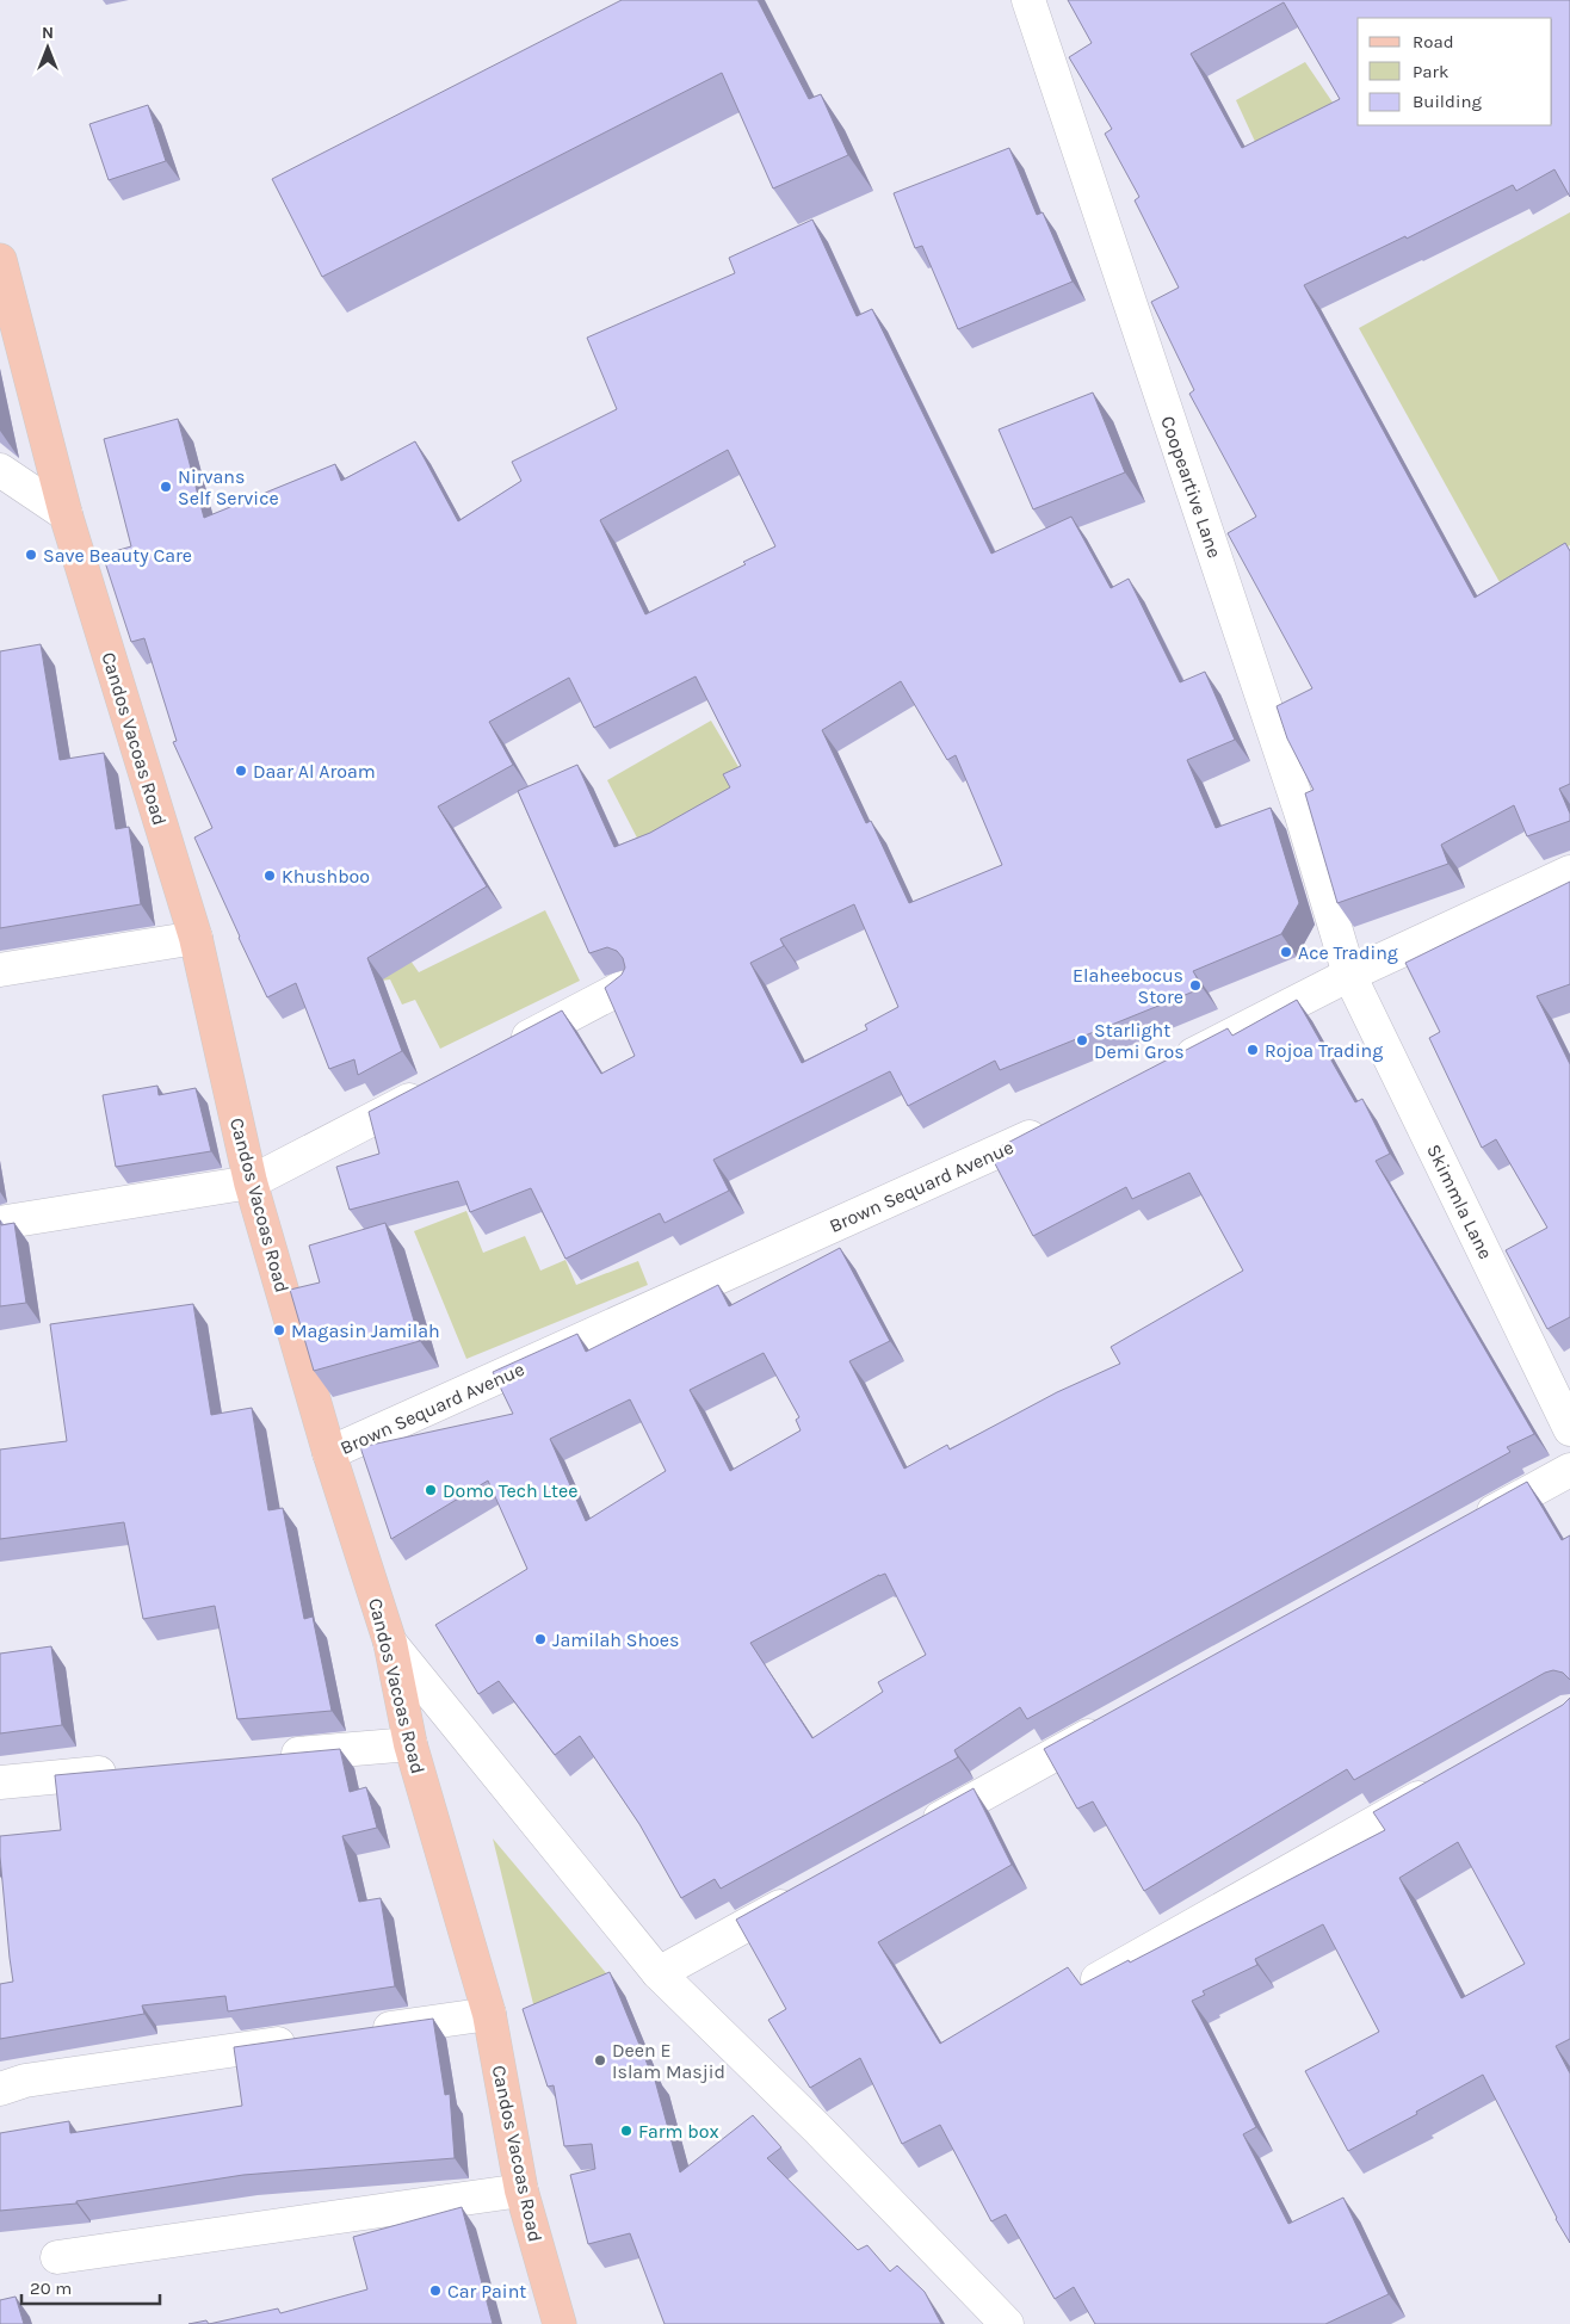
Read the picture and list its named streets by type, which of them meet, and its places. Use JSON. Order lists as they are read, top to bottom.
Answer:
{
  "streets": {
    "main road": ["Candos Vacoas Road"],
    "street": ["Coopeartive Lane", "Brown Sequard Avenue", "Skimmla Lane"]
  },
  "crossings": [
    ["Coopeartive Lane", "Skimmla Lane"],
    ["Candos Vacoas Road", "Brown Sequard Avenue"]
  ],
  "places": [
    "Nirvans Self Service",
    "Save Beauty Care",
    "Daar Al Aroam",
    "Khushboo",
    "Ace Trading",
    "Elaheebocus Store",
    "Starlight Demi Gros",
    "Rojoa Trading",
    "Magasin Jamilah",
    "Domo Tech Ltee",
    "Jamilah Shoes",
    "Deen E Islam Masjid",
    "Farm box",
    "Car Paint"
  ],
  "legend": ["Road", "Park", "Building"],
  "scale_bar": "20 m",
  "north": "top"
}
